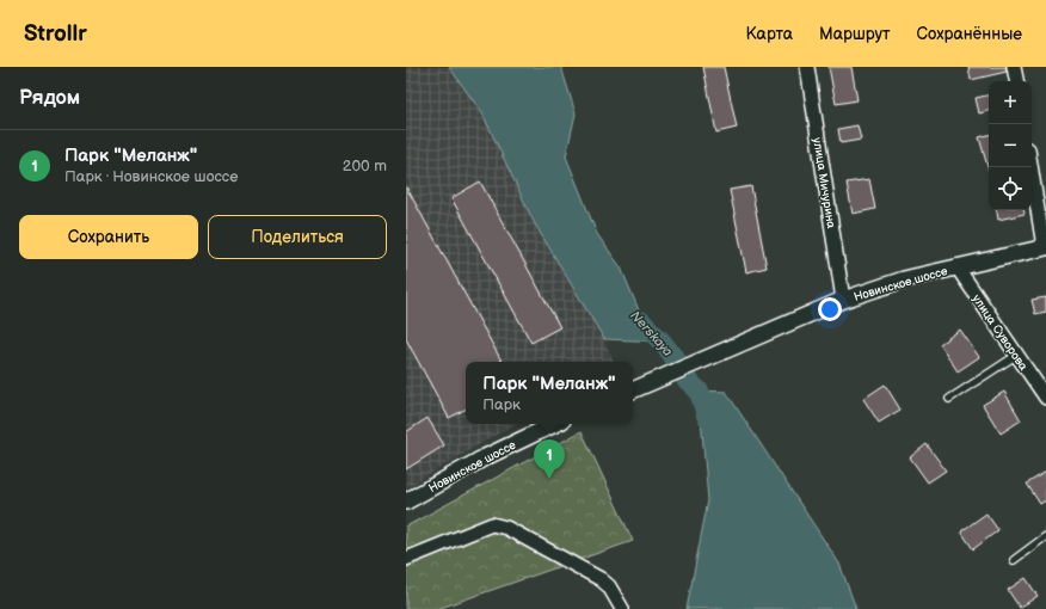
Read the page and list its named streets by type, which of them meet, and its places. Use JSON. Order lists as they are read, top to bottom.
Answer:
{
  "streets": {
    "street": ["улица Мичурина", "Новинское шоссе", "улица Суворова"]
  },
  "crossings": [
    ["улица Мичурина", "Новинское шоссе"],
    ["Новинское шоссе", "улица Суворова"]
  ],
  "water": ["Nerskaya"],
  "page": {
    "header": "Strollr",
    "nav": ["Карта", "Маршрут", "Сохранённые"],
    "heading": "Рядом",
    "map_buttons": ["+", "−"],
    "list": [
      {
        "mark": "1",
        "name": "Парк \"Меланж\"",
        "note": "Парк · Новинское шоссе",
        "value": "200 m"
      }
    ],
    "buttons": ["Сохранить", "Поделиться"],
    "popup": ["Парк \"Меланж\"", "Парк"],
    "pins": "1"
  }
}
